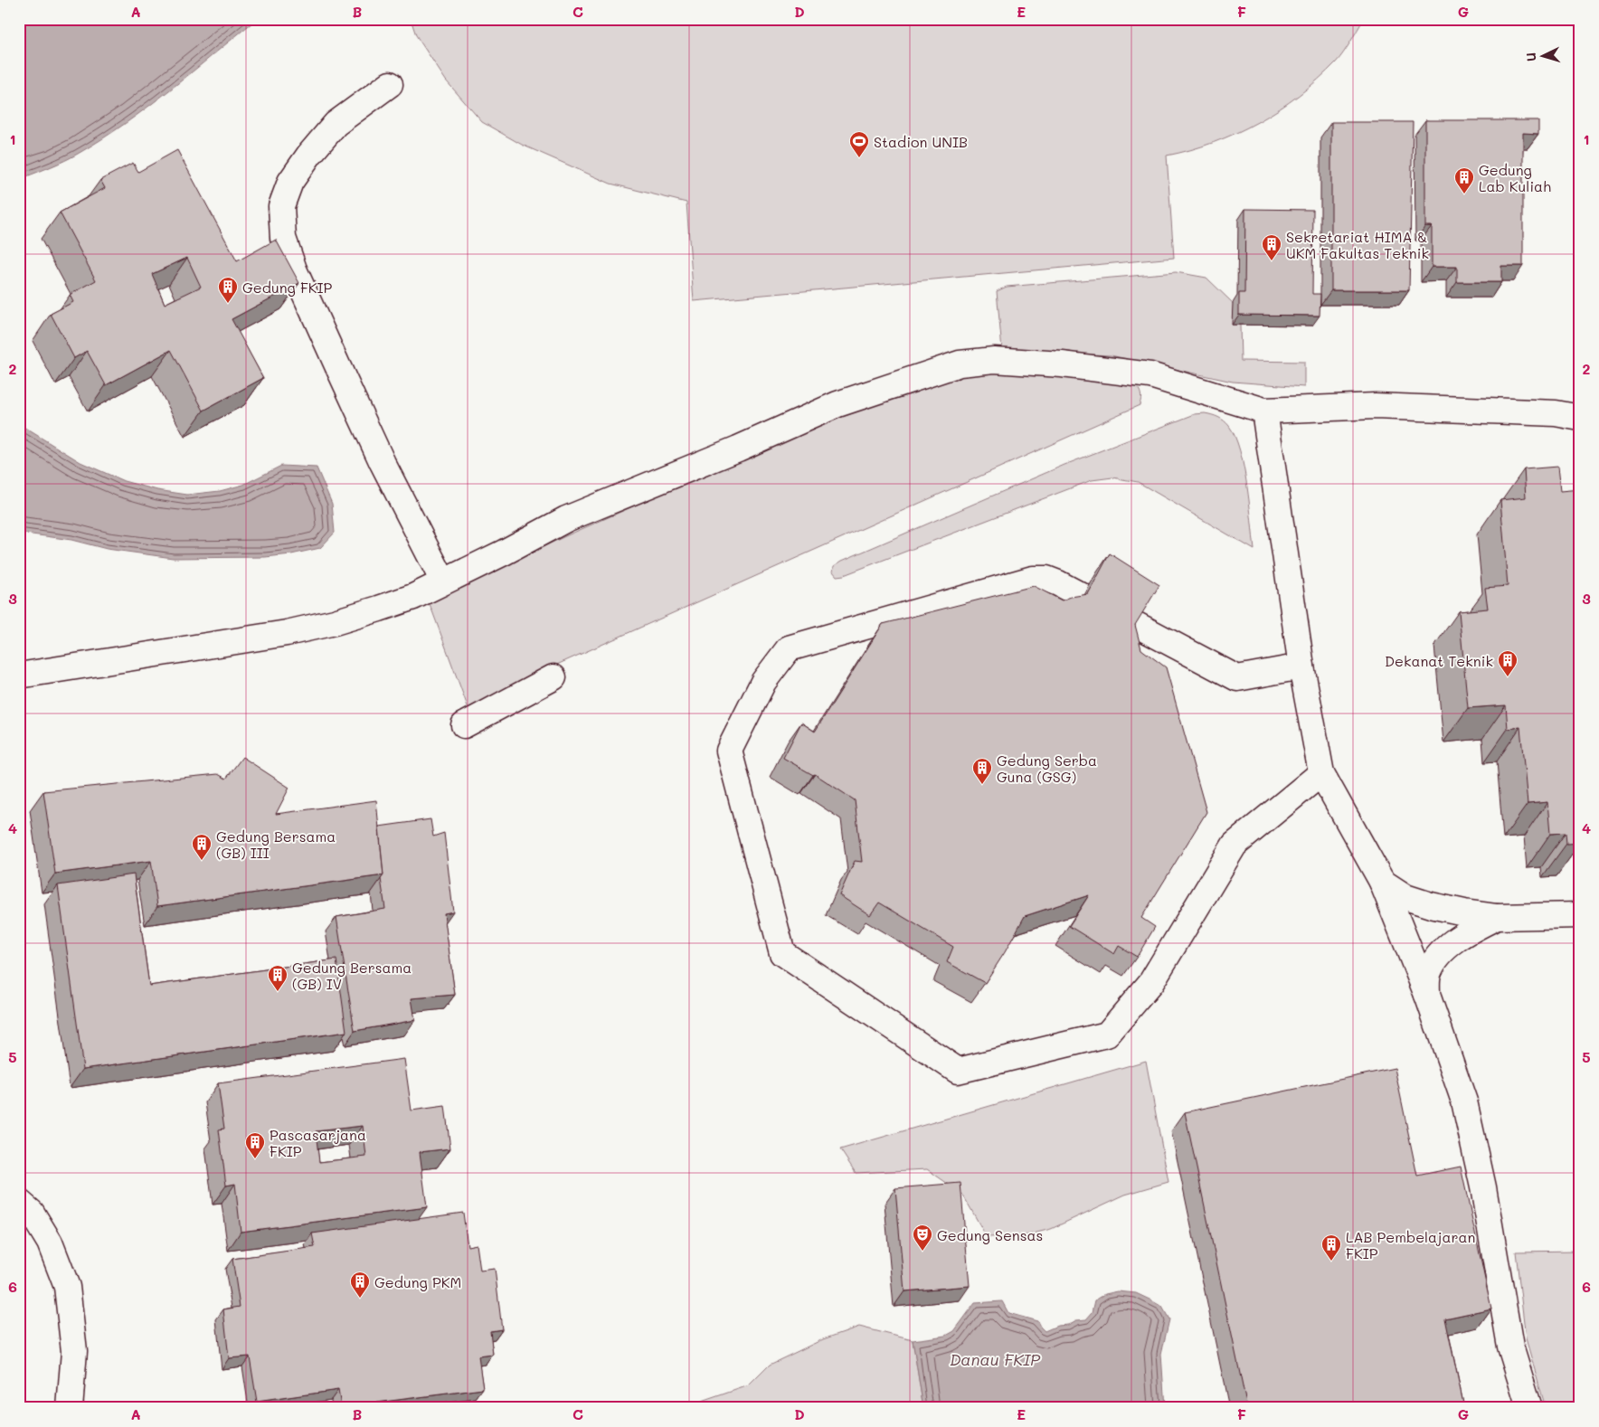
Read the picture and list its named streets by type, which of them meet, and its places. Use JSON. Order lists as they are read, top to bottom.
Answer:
{
  "water": ["Danau FKIP"],
  "places": {
    "sports": ["Stadion UNIB"],
    "building": [
      "Gedung Lab Kuliah",
      "Sekretariat HIMA & UKM Fakultas Teknik",
      "Gedung FKIP",
      "Dekanat Teknik",
      "Gedung Serba Guna (GSG)",
      "Gedung Bersama (GB) III",
      "Gedung Bersama (GB) IV",
      "Pascasarjana FKIP",
      "LAB Pembelajaran FKIP",
      "Gedung PKM"
    ],
    "theatre": ["Gedung Sensas"]
  },
  "north": "left",
  "grid": {
    "columns": [
      "A",
      "B",
      "C",
      "D",
      "E",
      "F",
      "G"
    ],
    "rows": [
      "1",
      "2",
      "3",
      "4",
      "5",
      "6"
    ]
  }
}
